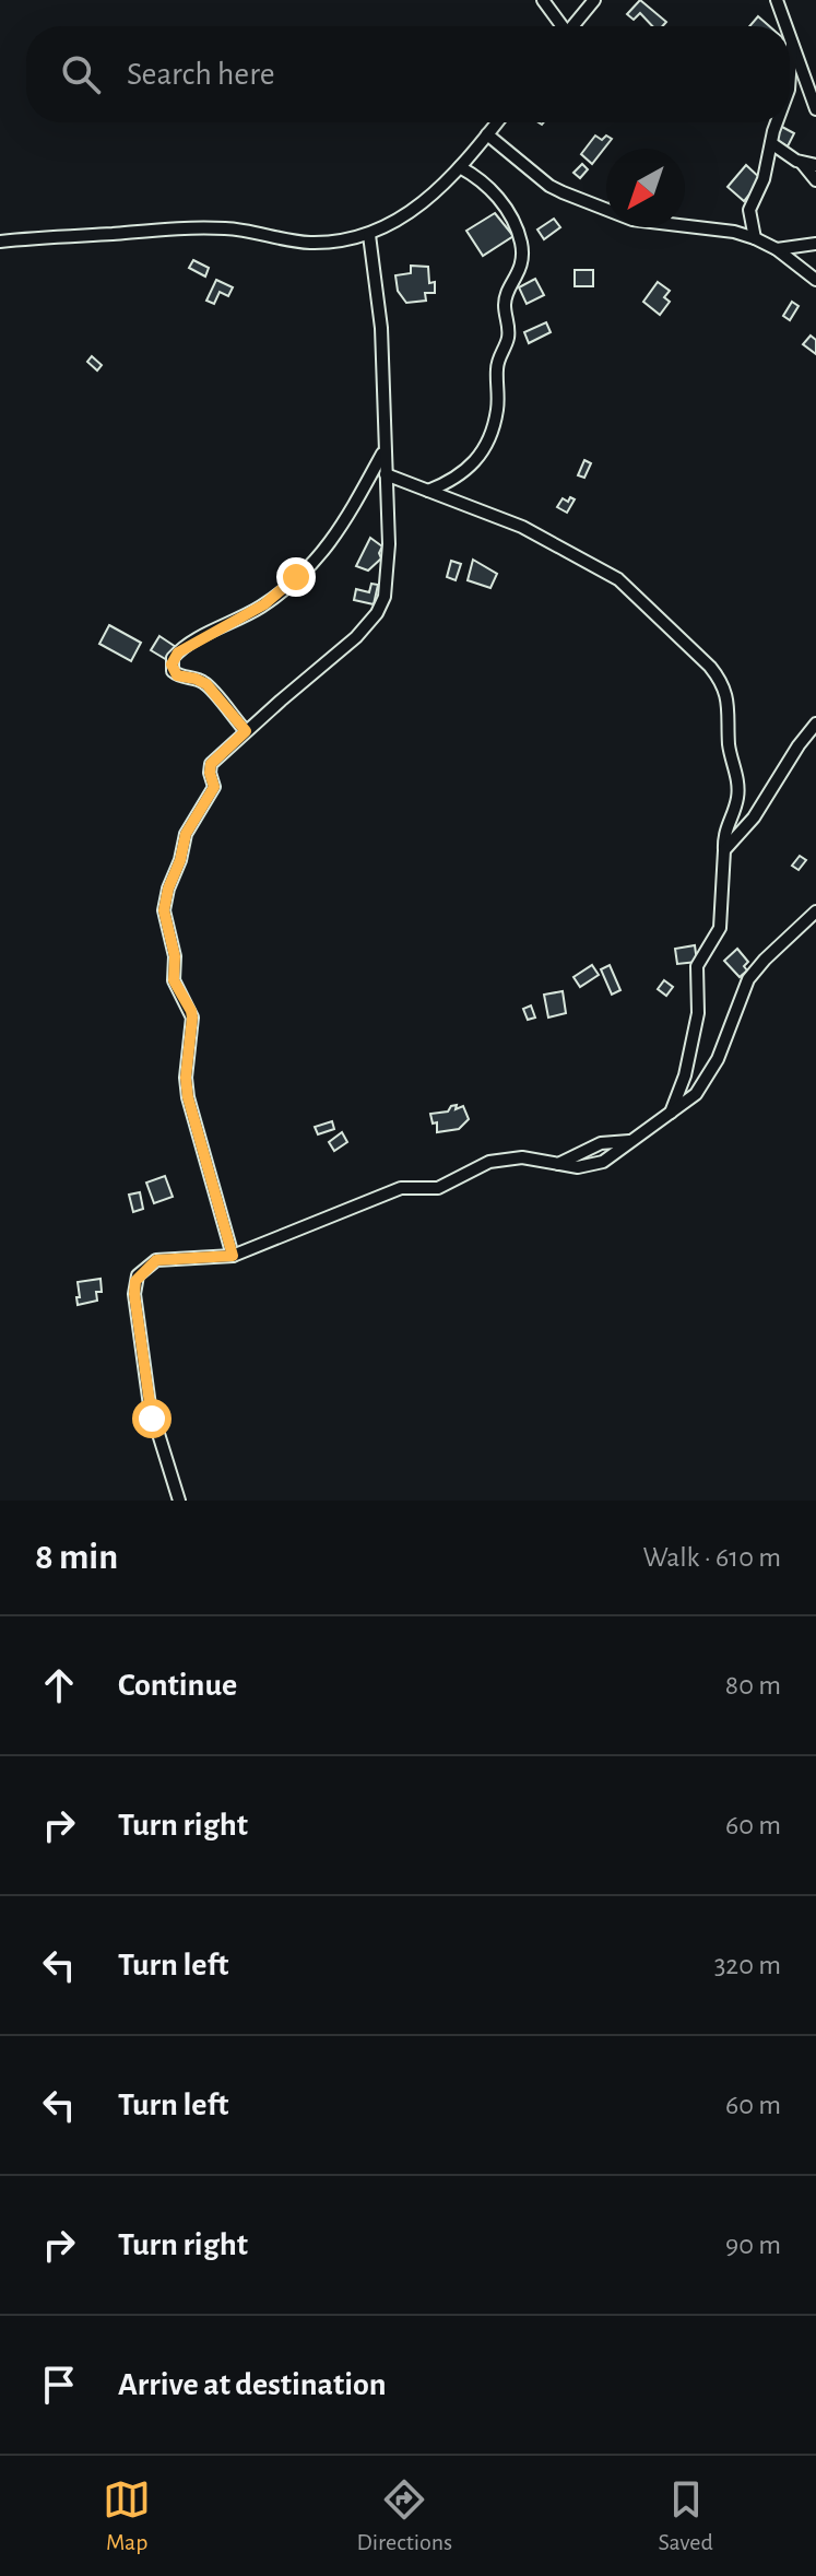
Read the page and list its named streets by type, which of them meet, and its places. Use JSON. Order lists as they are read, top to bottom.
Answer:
{
  "north": "bottom left",
  "page": {
    "search": "Search here",
    "heading": ["8 min", "Walk · 610 m"],
    "list": [
      ["Continue", "80 m"],
      ["Turn right", "60 m"],
      ["Turn left", "320 m"],
      ["Turn left", "60 m"],
      ["Turn right", "90 m"],
      "Arrive at destination"
    ],
    "nav": ["Map", "Directions", "Saved"]
  }
}
